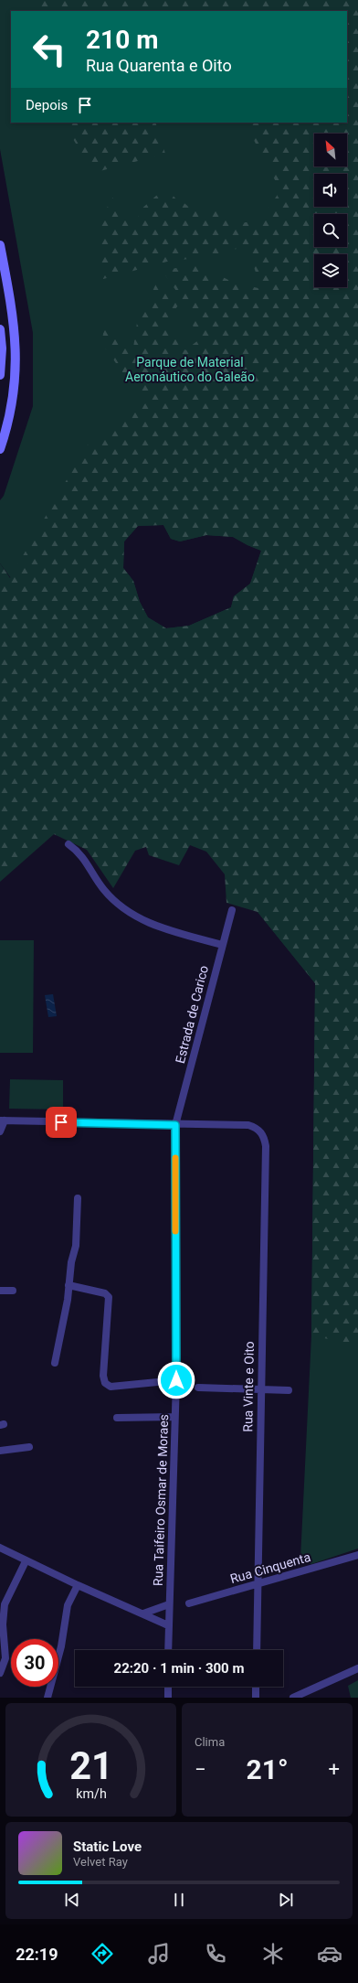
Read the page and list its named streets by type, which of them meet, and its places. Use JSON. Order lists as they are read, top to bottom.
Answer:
{
  "streets": {
    "street": [
      "Estrada de Carico",
      "Rua Vinte e Oito",
      "Rua Taifeiro Osmar de Moraes",
      "Rua Cinquenta"
    ]
  },
  "crossings": [
    ["Estrada de Carico", "Rua Vinte e Oito"],
    ["Estrada de Carico", "Rua Taifeiro Osmar de Moraes"],
    ["Rua Vinte e Oito", "Rua Taifeiro Osmar de Moraes"],
    ["Rua Vinte e Oito", "Rua Cinquenta"]
  ],
  "parks": ["Parque de Material Aeronáutico do Galeão"],
  "north": "top left",
  "page": {
    "turn": ["210 m", "Rua Quarenta e Oito"],
    "then": "Depois",
    "limit": "30",
    "trip": "22:20 · 1 min · 300 m",
    "tile": "Clima",
    "heat": ["−", "21°", "+"],
    "song": ["Static Love", "Velvet Ray"],
    "tabs": "22:19",
    "gauge": ["21", "km/h"]
  }
}
